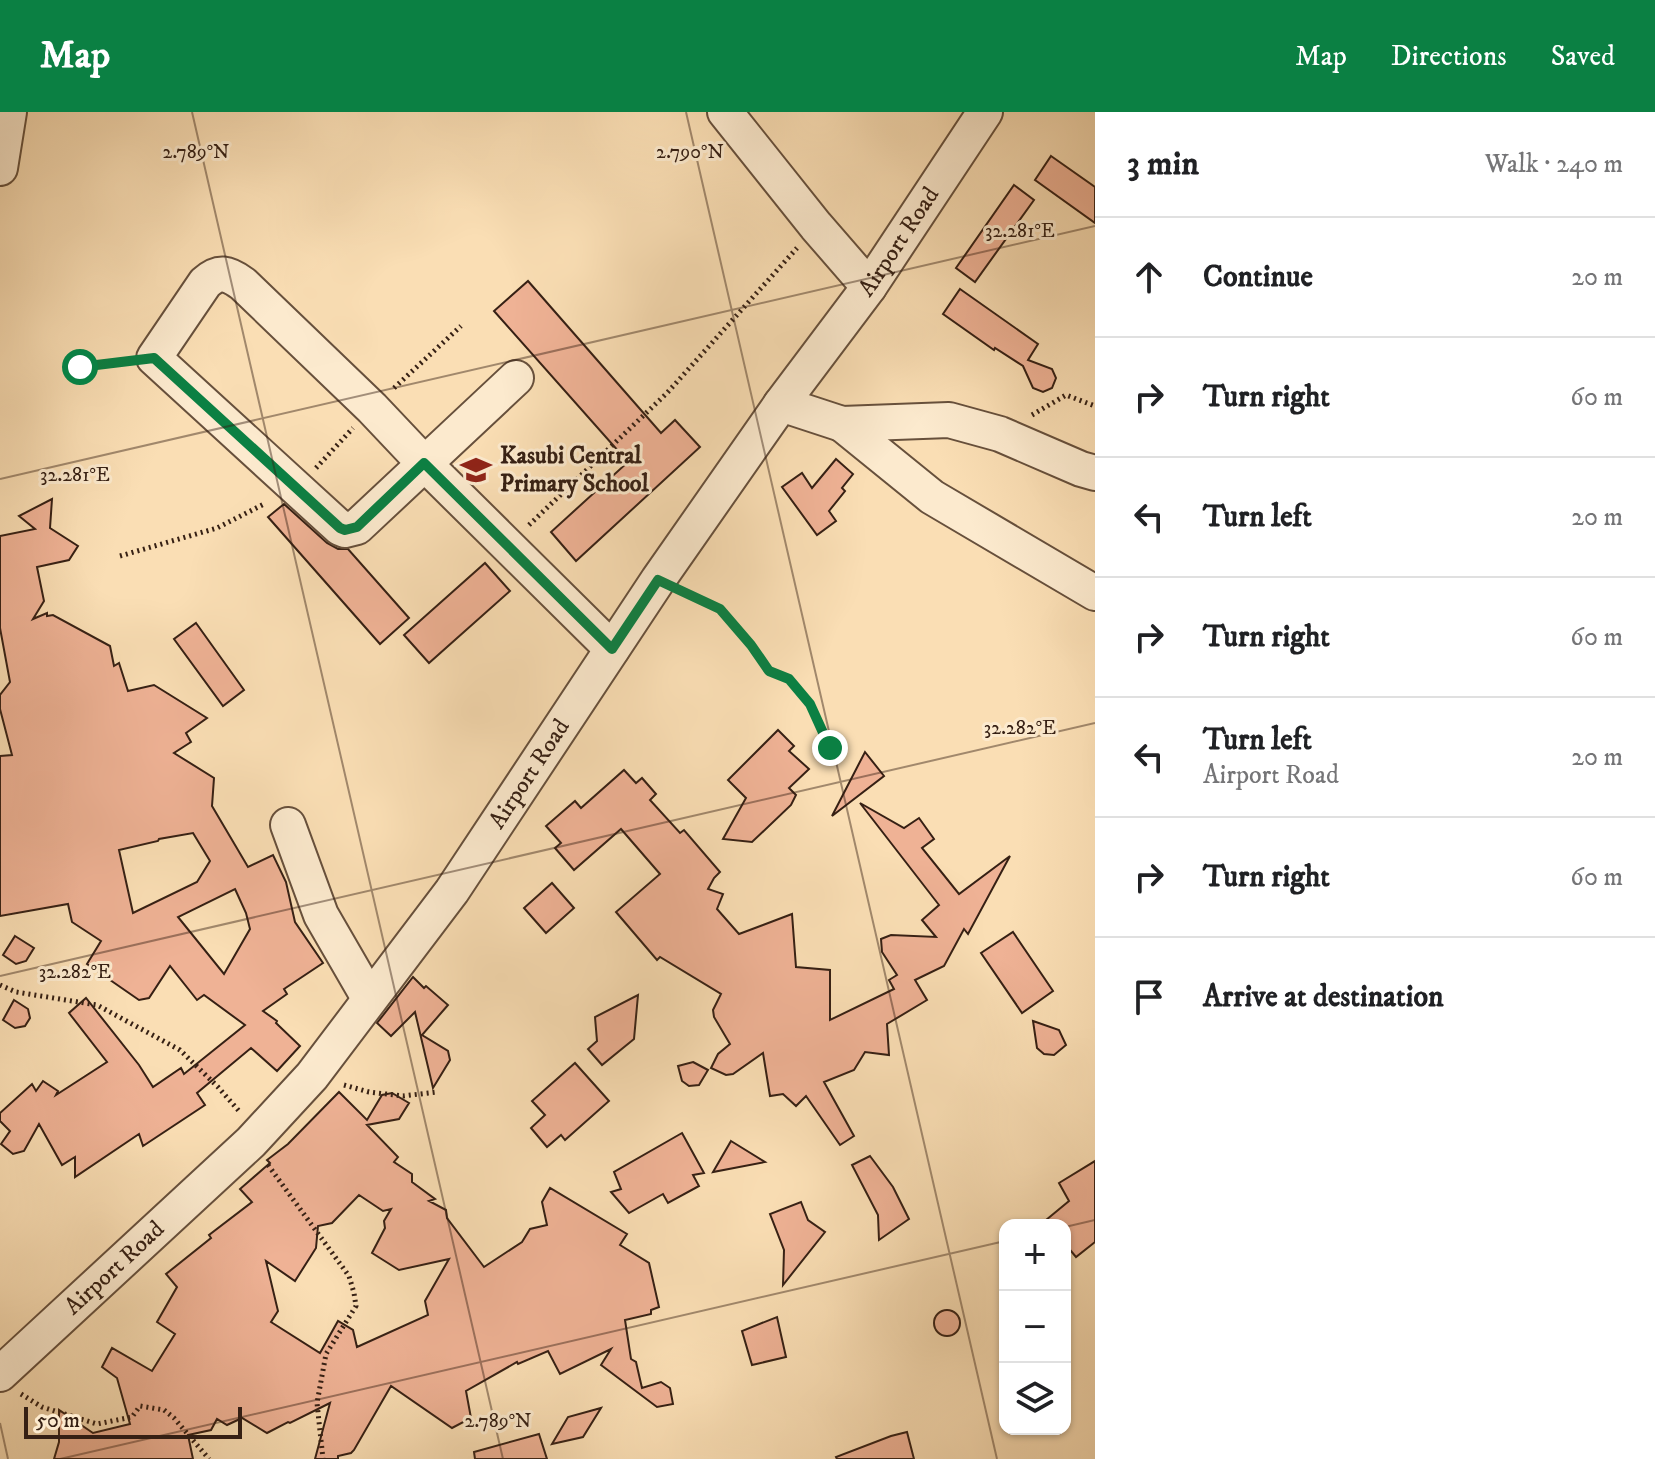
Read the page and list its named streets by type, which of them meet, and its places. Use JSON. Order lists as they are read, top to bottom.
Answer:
{
  "streets": {
    "street": ["Airport Road"]
  },
  "places": {
    "school or university": ["Kasubi Central Primary School"]
  },
  "scale_bar": "50 m",
  "page": {
    "header": "Map",
    "nav": ["Map", "Directions", "Saved"],
    "heading": ["3 min", "Walk · 240 m"],
    "list": [
      ["Continue", "20 m"],
      ["Turn right", "60 m"],
      ["Turn left", "20 m"],
      ["Turn right", "60 m"],
      ["Turn left", "Airport Road", "20 m"],
      ["Turn right", "60 m"],
      "Arrive at destination"
    ],
    "map_buttons": ["+", "−"],
    "scale": "50 m"
  },
  "coordinates": [
    "2.789°N",
    "2.790°N",
    "32.281°E",
    "32.282°E"
  ]
}
